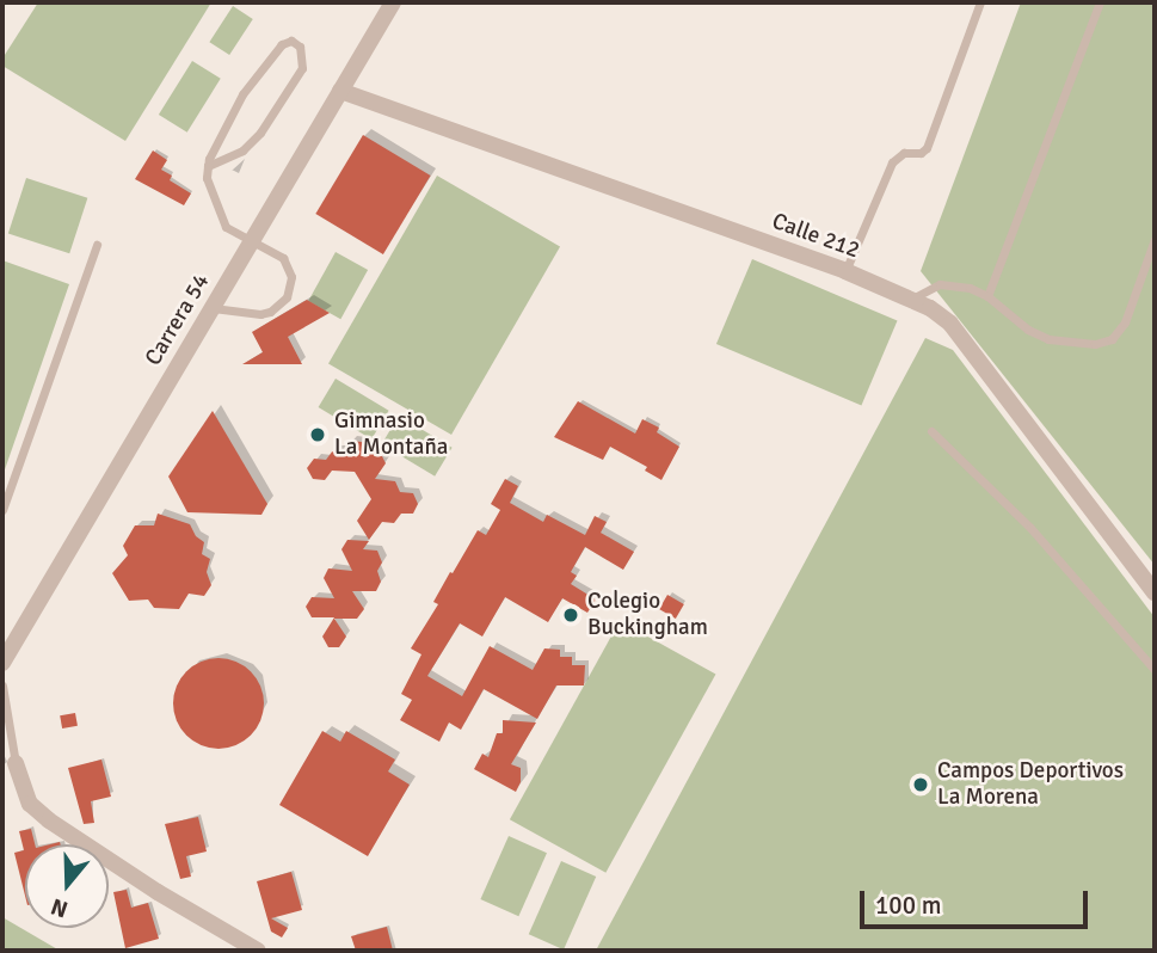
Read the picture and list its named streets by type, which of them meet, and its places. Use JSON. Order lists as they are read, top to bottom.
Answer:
{
  "streets": {
    "street": ["Calle 212", "Carrera 54"]
  },
  "crossings": [
    ["Calle 212", "Carrera 54"]
  ],
  "places": ["Gimnasio La Montaña", "Colegio Buckingham", "Campos Deportivos La Morena"],
  "scale_bar": "100 m",
  "north": "bottom"
}
